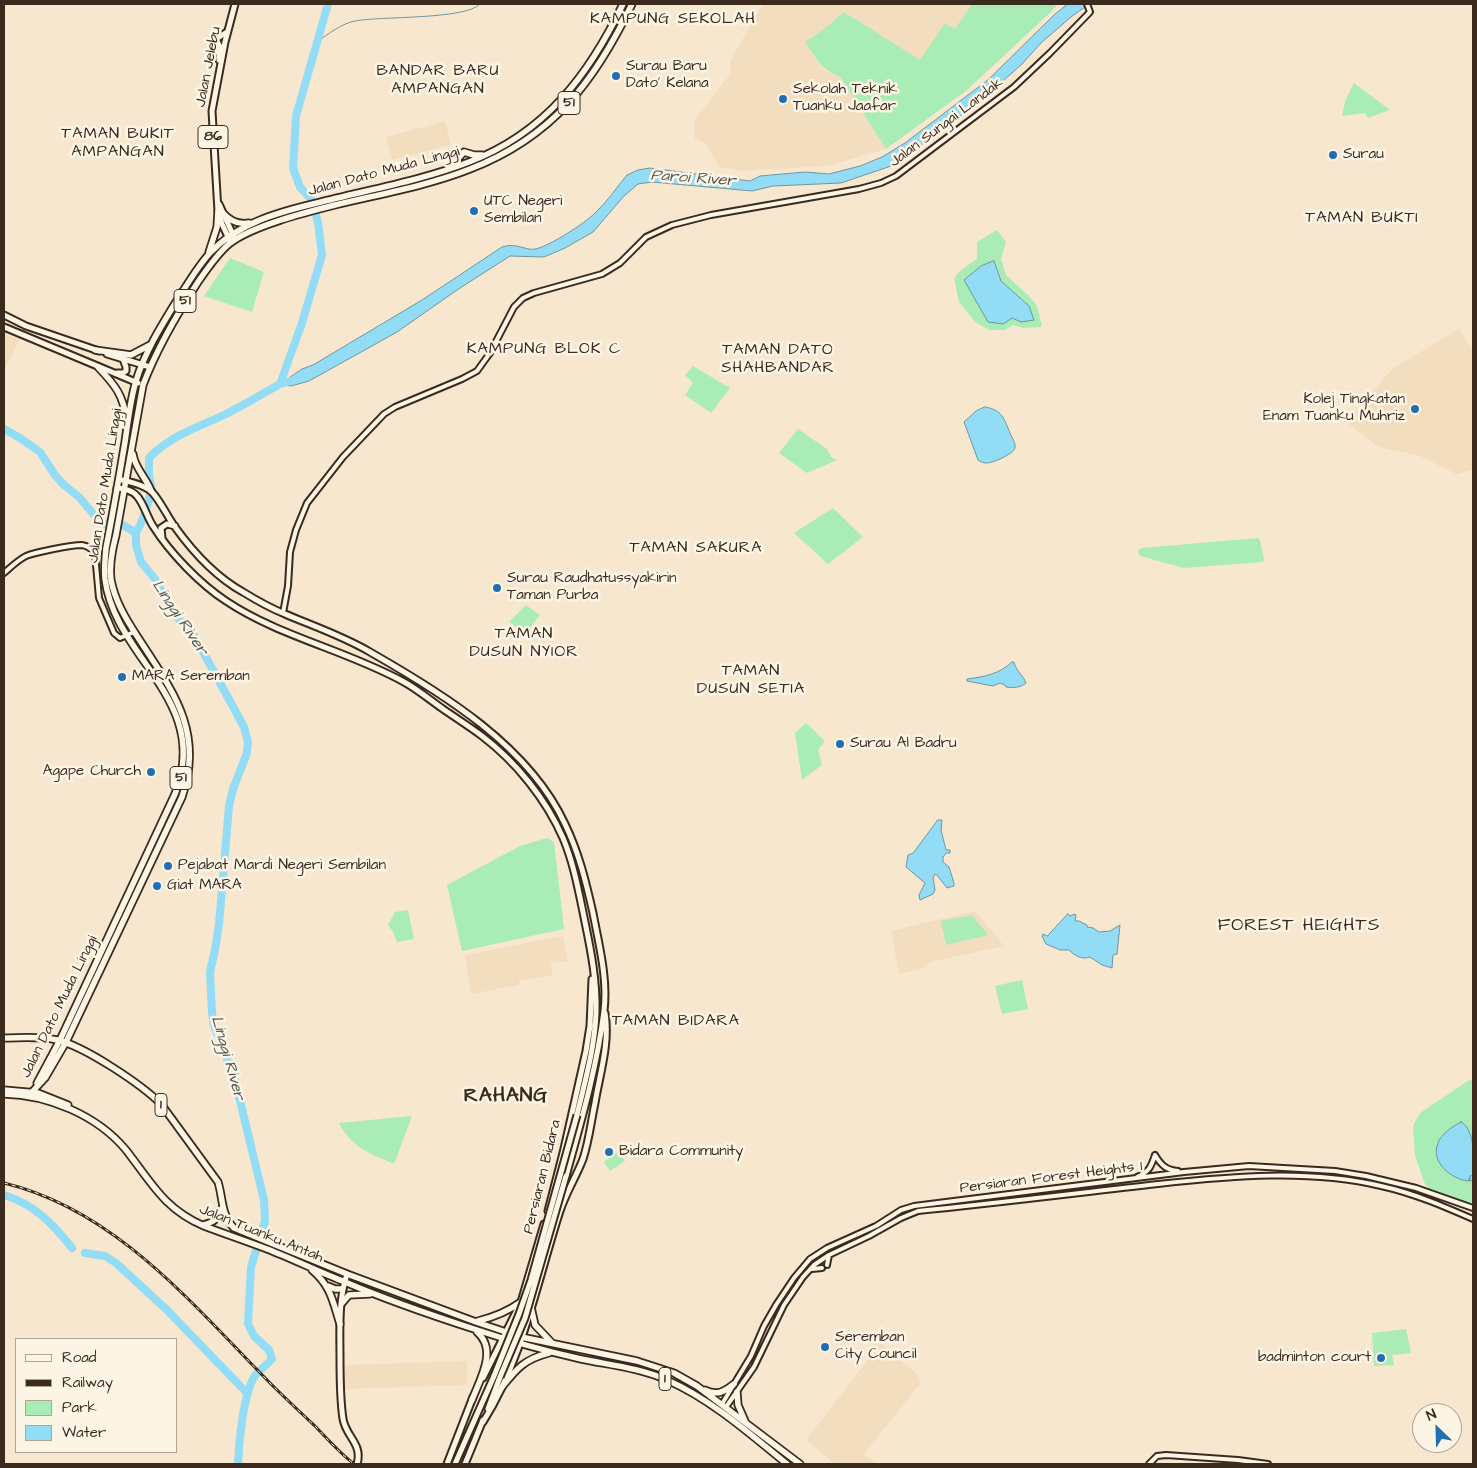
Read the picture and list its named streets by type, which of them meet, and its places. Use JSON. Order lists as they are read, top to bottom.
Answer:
{
  "streets": {
    "highway": [
      "51",
      "Jalan Dato Muda Linggi",
      "1",
      "Jalan Tuanku Antah"
    ],
    "main road": ["Jalan Jelebu", "86", "Persiaran Bidara"],
    "street": ["Jalan Sungai Landak", "Persiaran Forest Heights 1"]
  },
  "crossings": [
    ["Jalan Jelebu", "Jalan Dato Muda Linggi"],
    ["Jalan Dato Muda Linggi", "1"],
    ["1", "Persiaran Bidara"],
    ["1", "Persiaran Forest Heights 1"],
    ["1", "Jalan Tuanku Antah"],
    ["Persiaran Bidara", "Jalan Tuanku Antah"]
  ],
  "districts": [
    "KAMPUNG SEKOLAH",
    "BANDAR BARU AMPANGAN",
    "TAMAN BUKIT AMPANGAN",
    "TAMAN BUKTI",
    "KAMPUNG BLOK C",
    "TAMAN DATO SHAHBANDAR",
    "TAMAN SAKURA",
    "TAMAN DUSUN NYIOR",
    "TAMAN DUSUN SETIA",
    "FOREST HEIGHTS",
    "TAMAN BIDARA",
    "RAHANG"
  ],
  "water": ["Paroi River", "Linggi River"],
  "places": [
    "Surau Baru Dato' Kelana",
    "Sekolah Teknik Tuanku Jaafar",
    "Surau",
    "UTC Negeri Sembilan",
    "Kolej Tingkatan Enam Tuanku Muhriz",
    "Surau Raudhatussyakirin Taman Purba",
    "MARA Seremban",
    "Surau Al Badru",
    "Agape Church",
    "Pejabat Mardi Negeri Sembilan",
    "Giat MARA",
    "Bidara Community",
    "Seremban City Council",
    "badminton court"
  ],
  "legend": [
    "Road",
    "Railway",
    "Park",
    "Water"
  ],
  "north": "top left"
}
